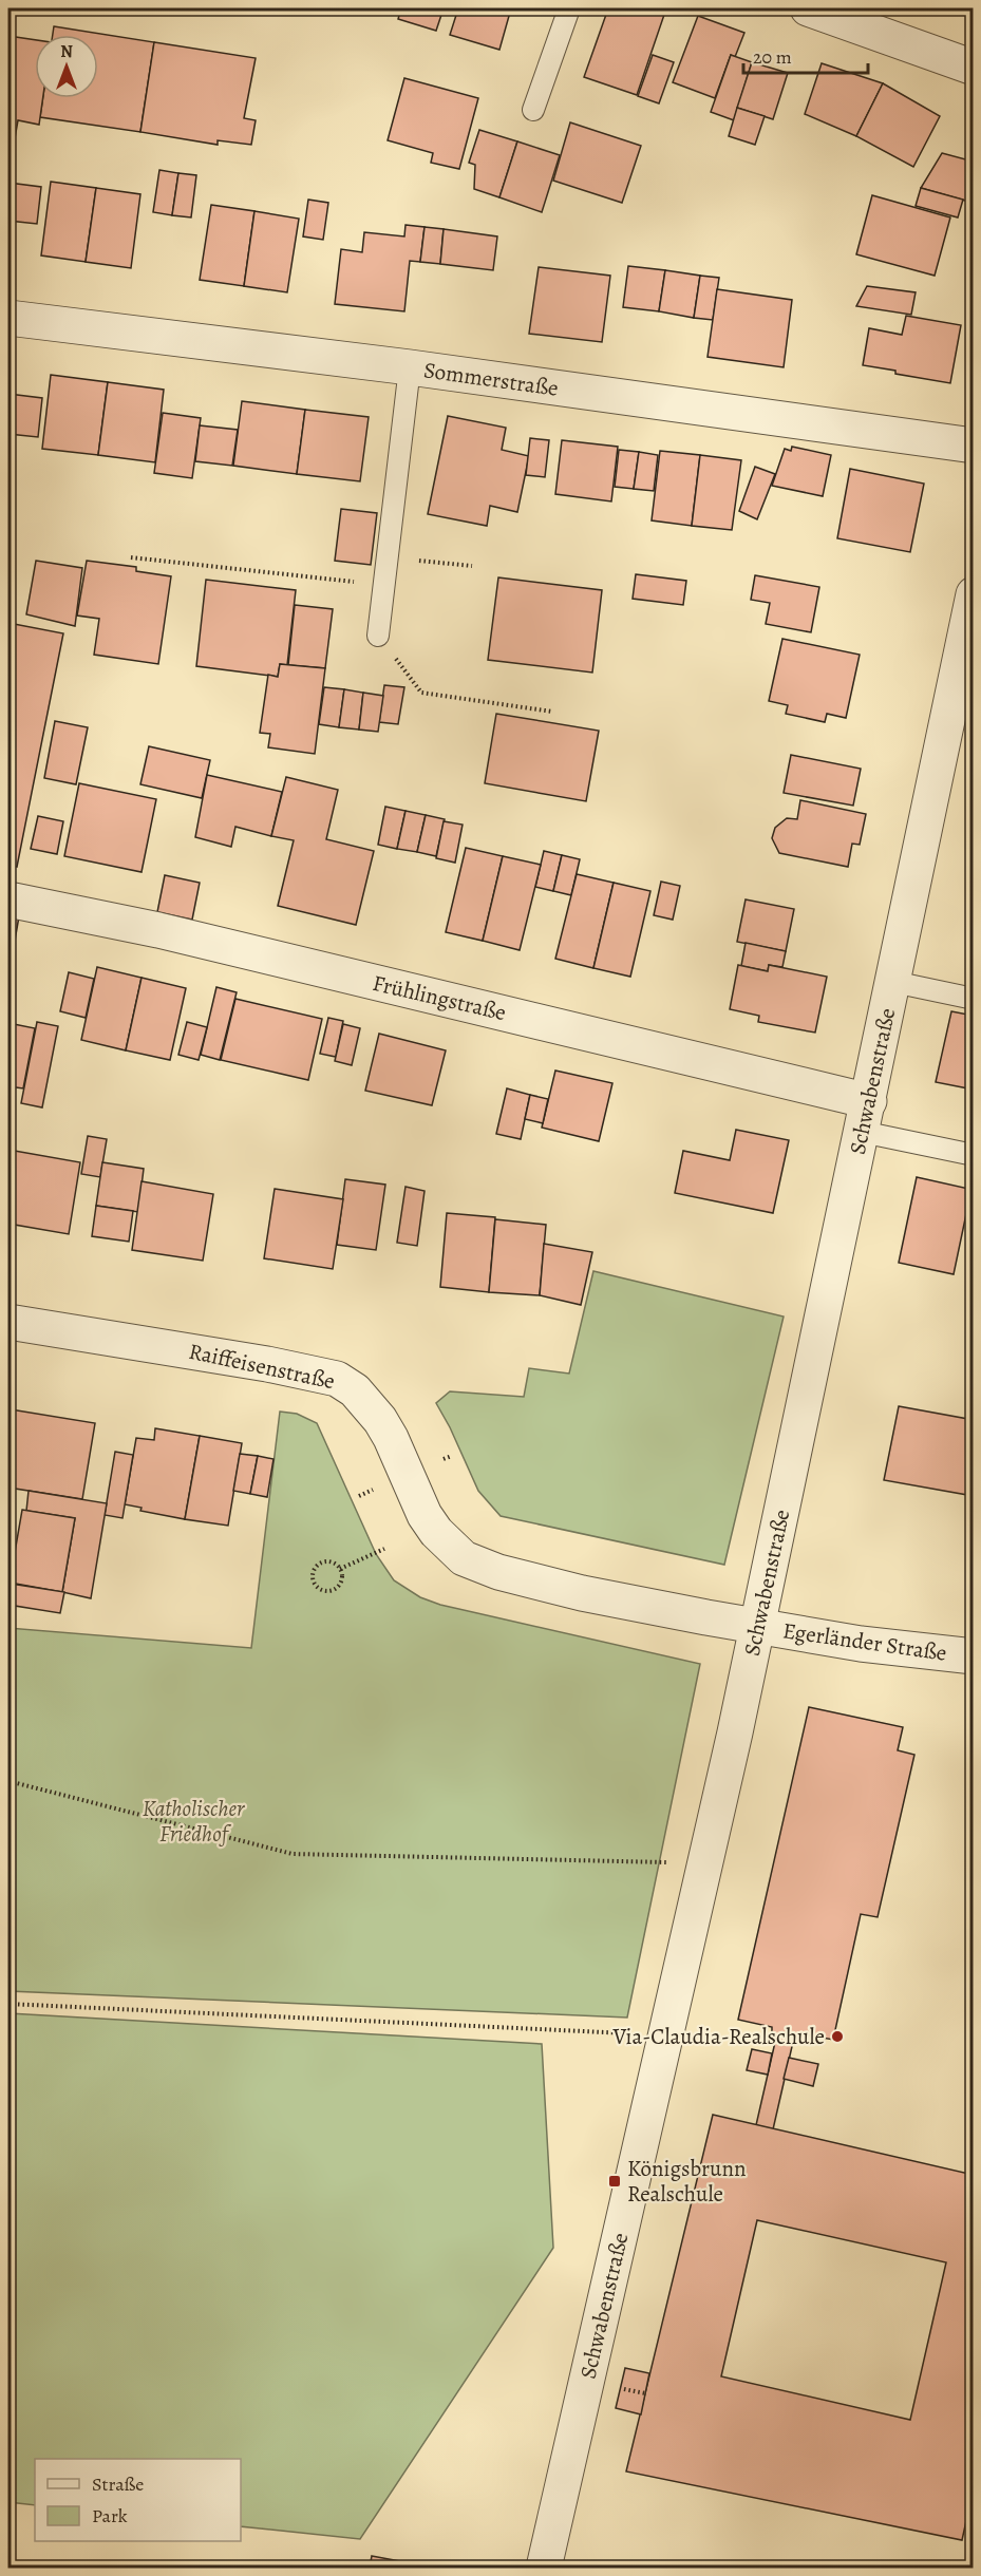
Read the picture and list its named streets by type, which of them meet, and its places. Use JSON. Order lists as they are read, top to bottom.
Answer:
{
  "streets": {
    "street": [
      "Sommerstraße",
      "Frühlingstraße",
      "Schwabenstraße",
      "Raiffeisenstraße",
      "Egerländer Straße"
    ]
  },
  "crossings": [
    ["Frühlingstraße", "Schwabenstraße"],
    ["Schwabenstraße", "Raiffeisenstraße"],
    ["Schwabenstraße", "Egerländer Straße"],
    ["Raiffeisenstraße", "Egerländer Straße"]
  ],
  "parks": ["Katholischer Friedhof"],
  "places": {
    "other": ["Via-Claudia-Realschule"],
    "transit": ["Königsbrunn Realschule"]
  },
  "legend": ["Straße", "Park"],
  "scale_bar": "20 m",
  "north": "top"
}
